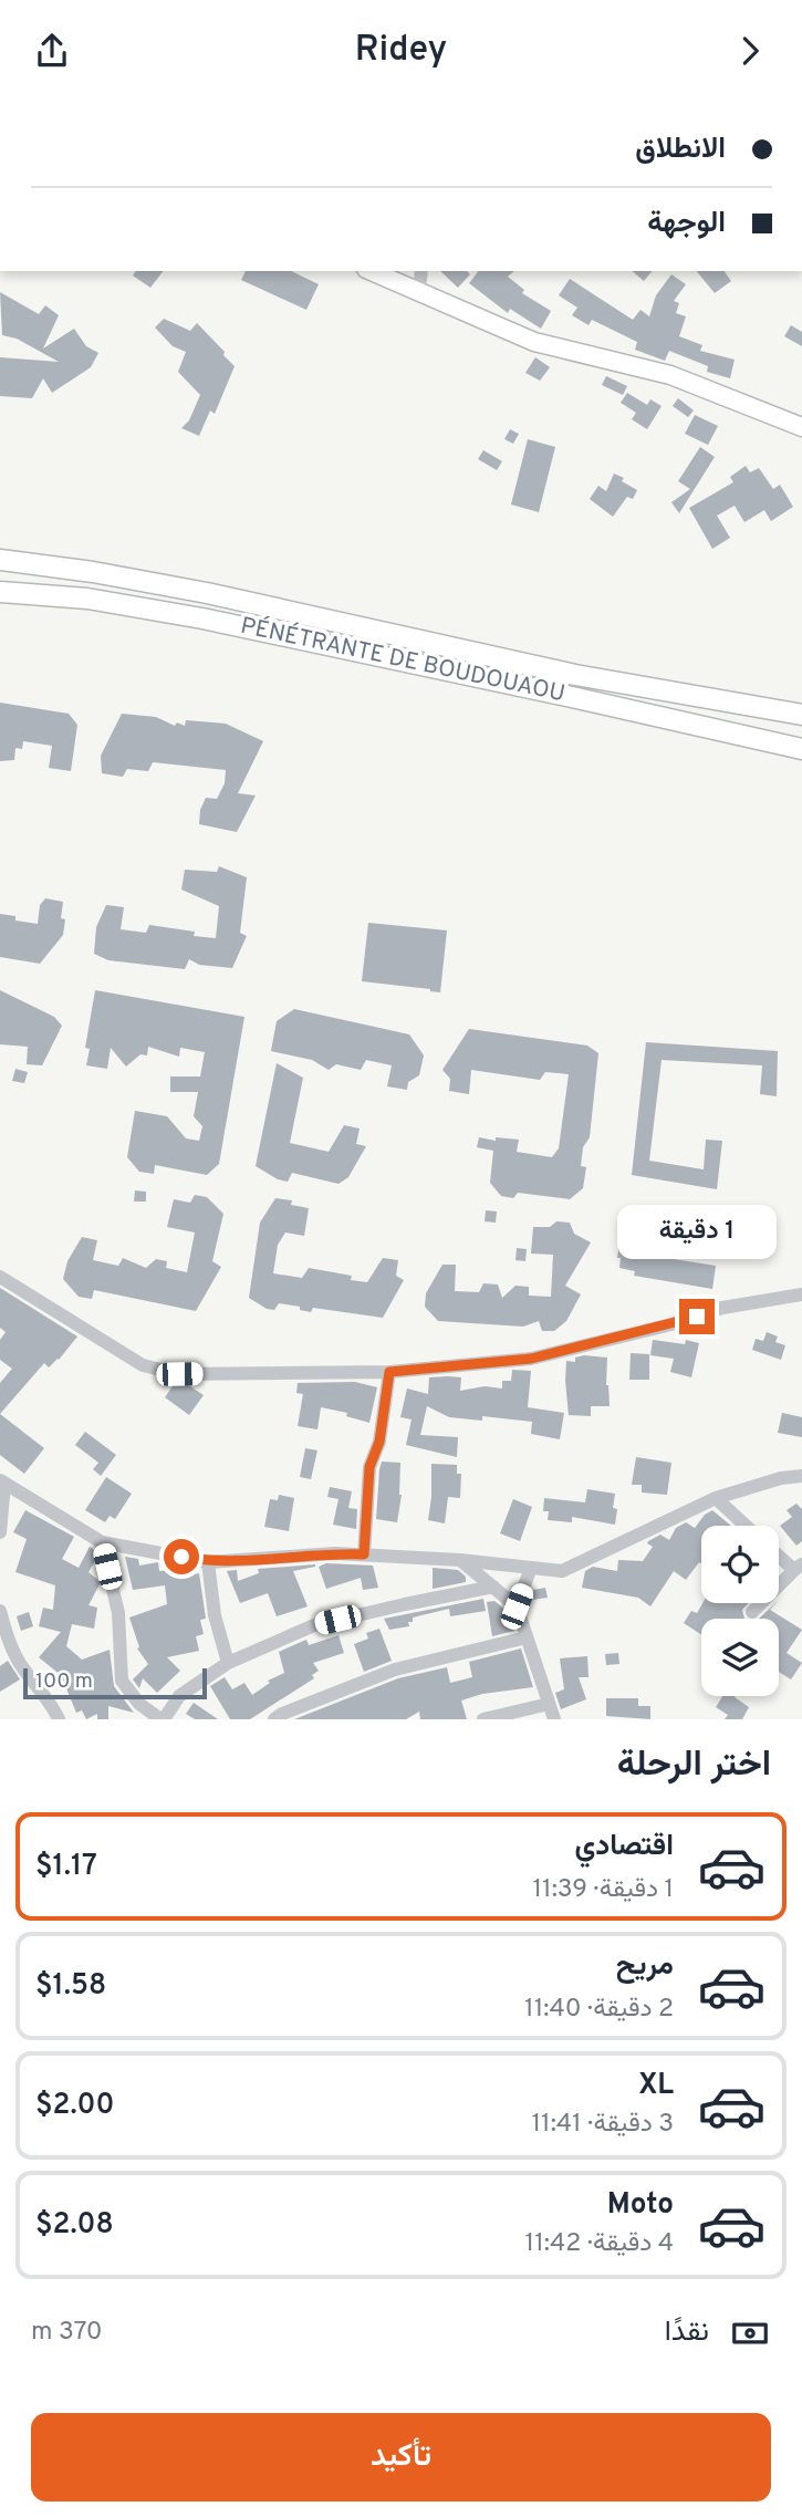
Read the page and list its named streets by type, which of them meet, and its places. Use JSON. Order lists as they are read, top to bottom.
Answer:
{
  "streets": {
    "highway": ["PÉNÉTRANTE DE BOUDOUAOU"]
  },
  "scale_bar": "100 m",
  "page": {
    "header": "Ridey",
    "banner": ["الانطلاق", "الوجهة"],
    "bubble": "1 دقيقة",
    "scale": "100 m",
    "heading": "اختر الرحلة",
    "list": [
      {
        "name": "اقتصادي",
        "note": "1 دقيقة · 11:39",
        "value": "$1.17"
      },
      {
        "name": "مريح",
        "note": "2 دقيقة · 11:40",
        "value": "$1.58"
      },
      {
        "name": "XL",
        "note": "3 دقيقة · 11:41",
        "value": "$2.00"
      },
      {
        "name": "Moto",
        "note": "4 دقيقة · 11:42",
        "value": "$2.08"
      }
    ],
    "pay": ["نقدًا", "370 m"],
    "buttons": "تأكيد"
  }
}
